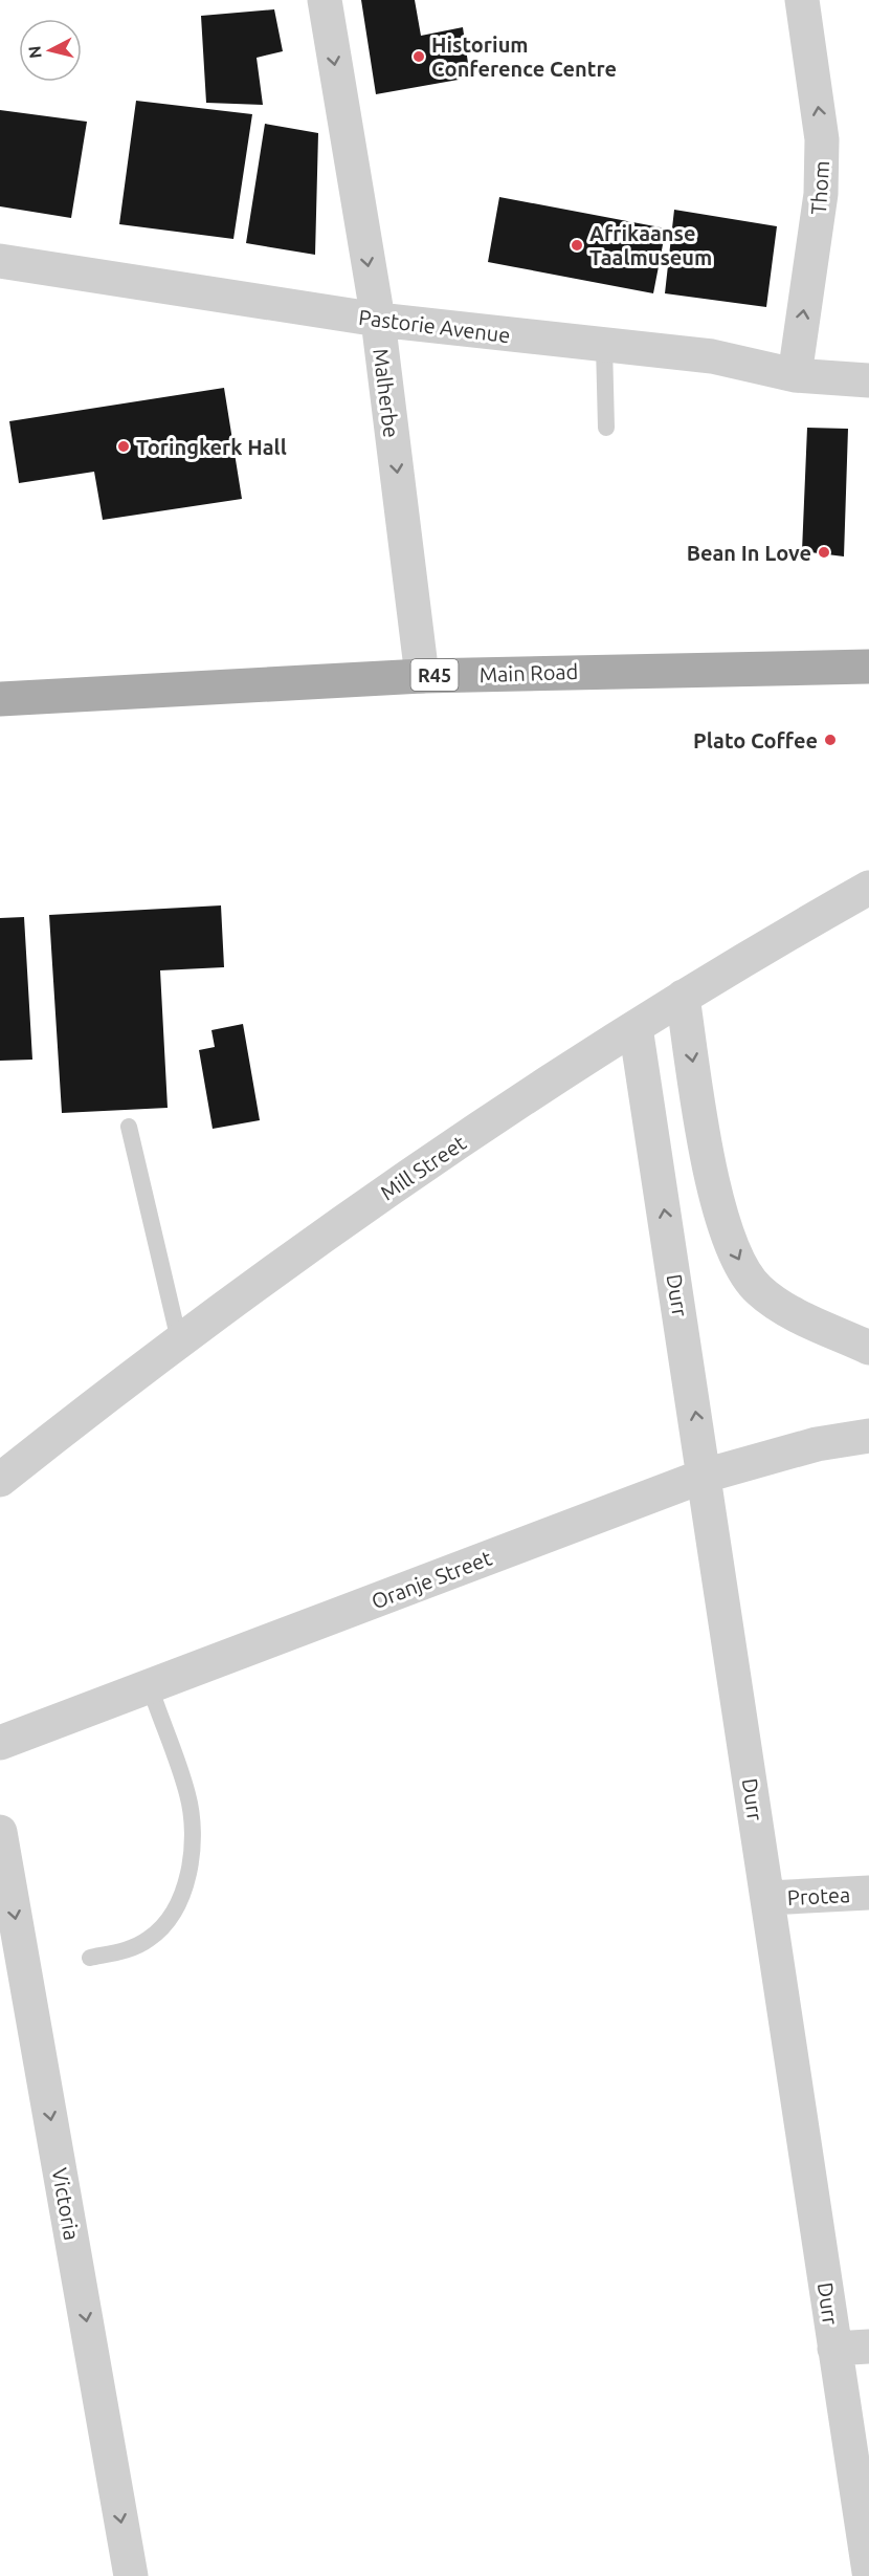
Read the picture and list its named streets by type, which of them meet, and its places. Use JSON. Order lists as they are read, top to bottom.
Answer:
{
  "streets": {
    "main road": ["Main Road", "R45"],
    "street": [
      "Thom",
      "Pastorie Avenue",
      "Malherbe",
      "Mill Street",
      "Durr",
      "Oranje Street",
      "Protea",
      "Victoria"
    ]
  },
  "crossings": [
    ["Thom", "Pastorie Avenue"],
    ["Pastorie Avenue", "Malherbe"],
    ["Malherbe", "Main Road"],
    ["Mill Street", "Durr"],
    ["Durr", "Oranje Street"],
    ["Durr", "Protea"]
  ],
  "one_way": ["Thom", "Malherbe", "Victoria"],
  "places": [
    "Historium Conference Centre",
    "Afrikaanse Taalmuseum",
    "Toringkerk Hall",
    "Bean In Love",
    "Plato Coffee"
  ],
  "north": "left"
}
